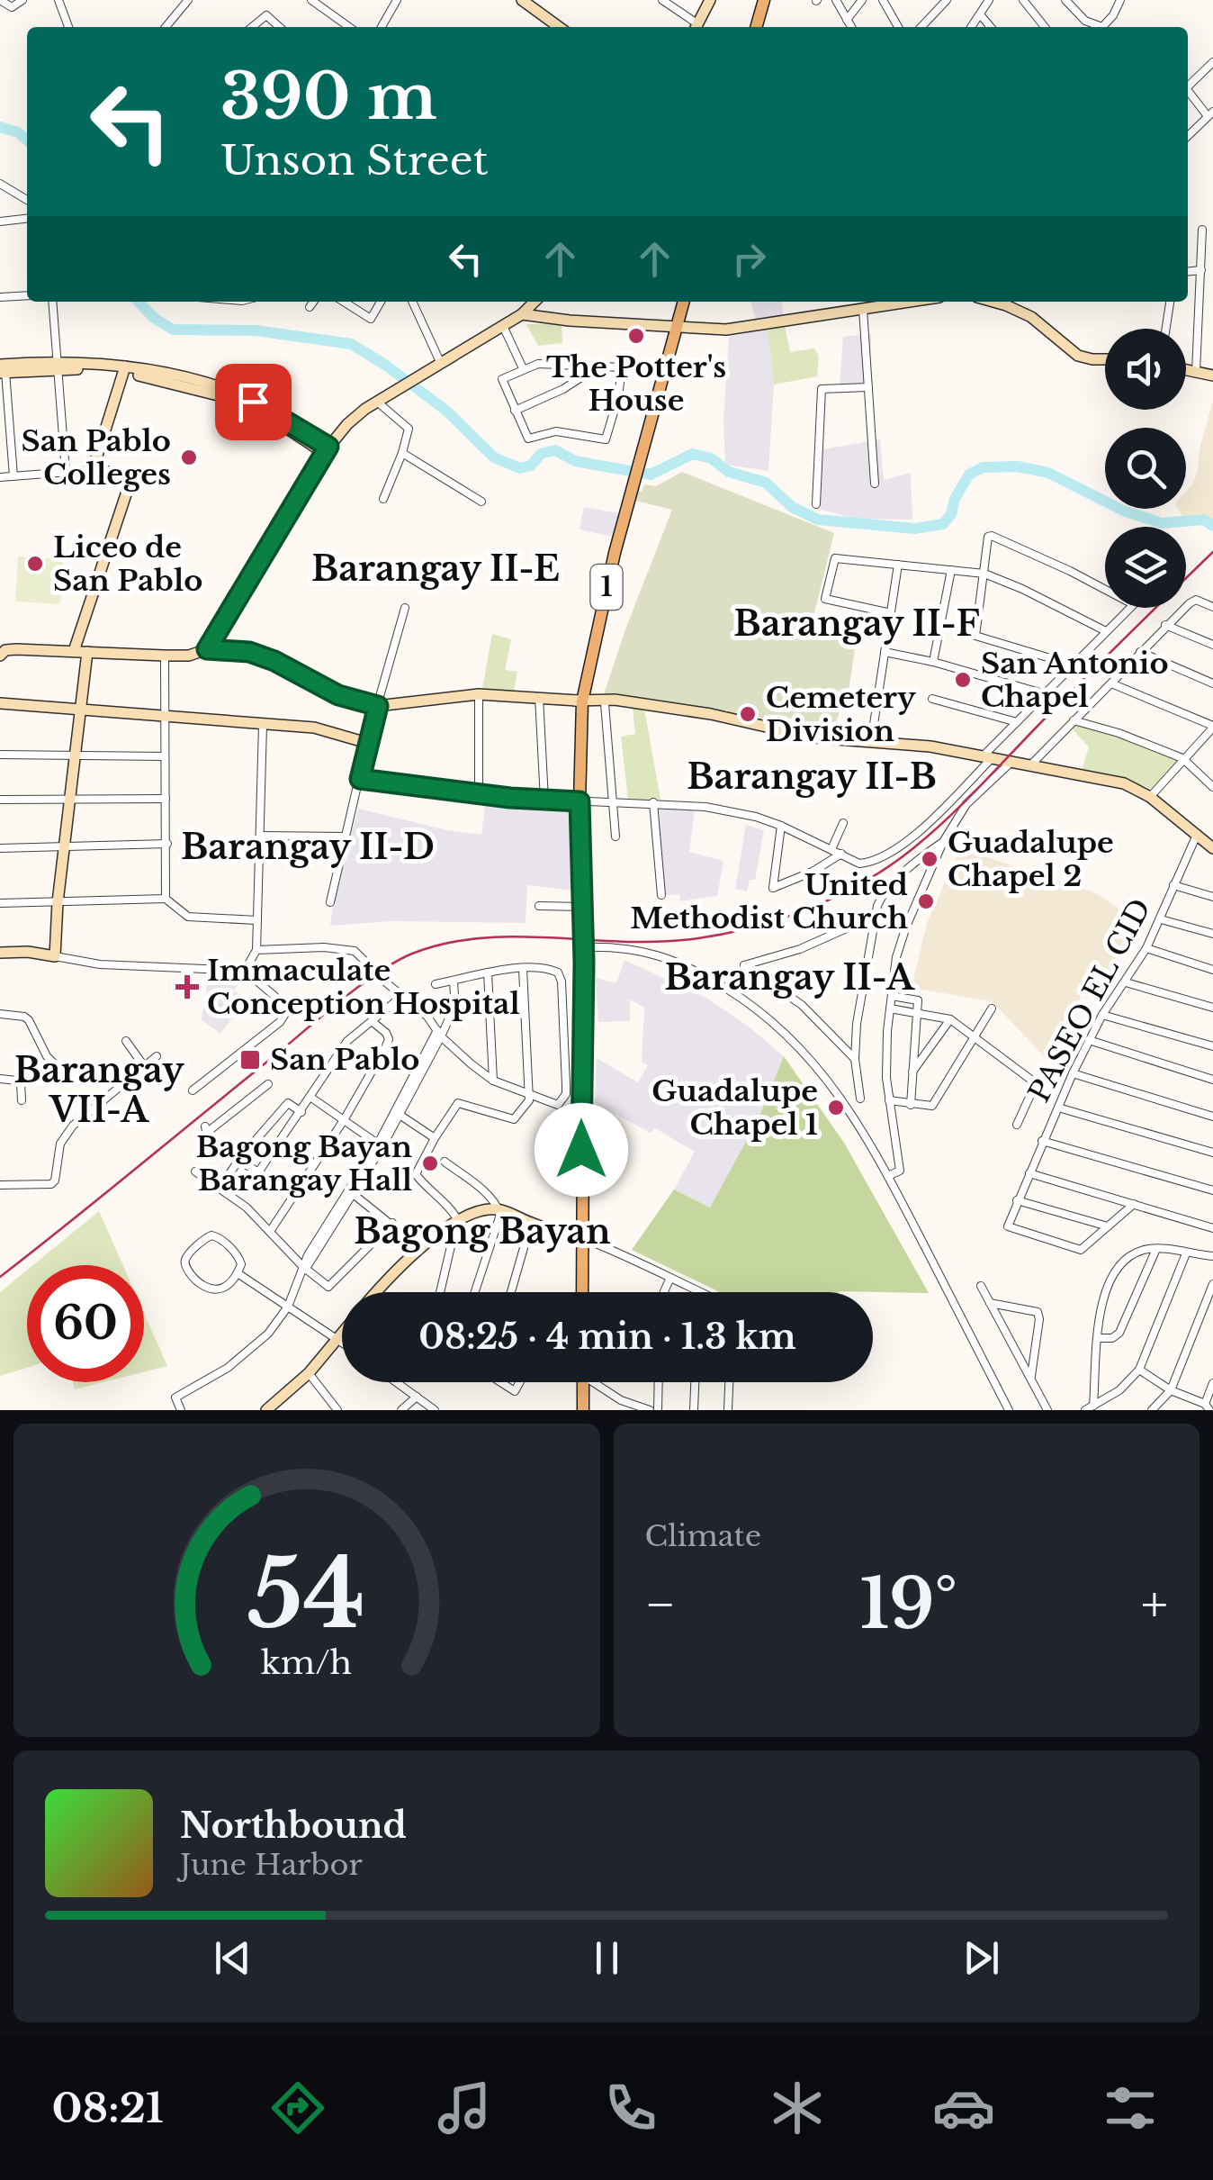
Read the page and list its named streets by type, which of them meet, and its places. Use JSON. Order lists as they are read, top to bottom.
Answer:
{
  "streets": {
    "main road": ["1"],
    "street": ["PASEO EL CID"]
  },
  "districts": [
    "Barangay II-E",
    "Barangay II-F",
    "Barangay II-B",
    "Barangay II-D",
    "Barangay II-A",
    "Barangay VII-A",
    "Bagong Bayan"
  ],
  "places": {
    "other": [
      "The Potter's House",
      "San Pablo Colleges",
      "Liceo de San Pablo",
      "San Antonio Chapel",
      "Cemetery Division",
      "Guadalupe Chapel 2",
      "United Methodist Church",
      "Guadalupe Chapel 1",
      "Bagong Bayan Barangay Hall"
    ],
    "health": ["Immaculate Conception Hospital"],
    "transit": ["San Pablo"]
  },
  "page": {
    "turn": ["390 m", "Unson Street"],
    "limit": "60",
    "trip": "08:25 · 4 min · 1.3 km",
    "tile": "Climate",
    "heat": ["−", "19°", "+"],
    "song": ["Northbound", "June Harbor"],
    "tabs": "08:21",
    "gauge": ["54", "km/h"]
  }
}
